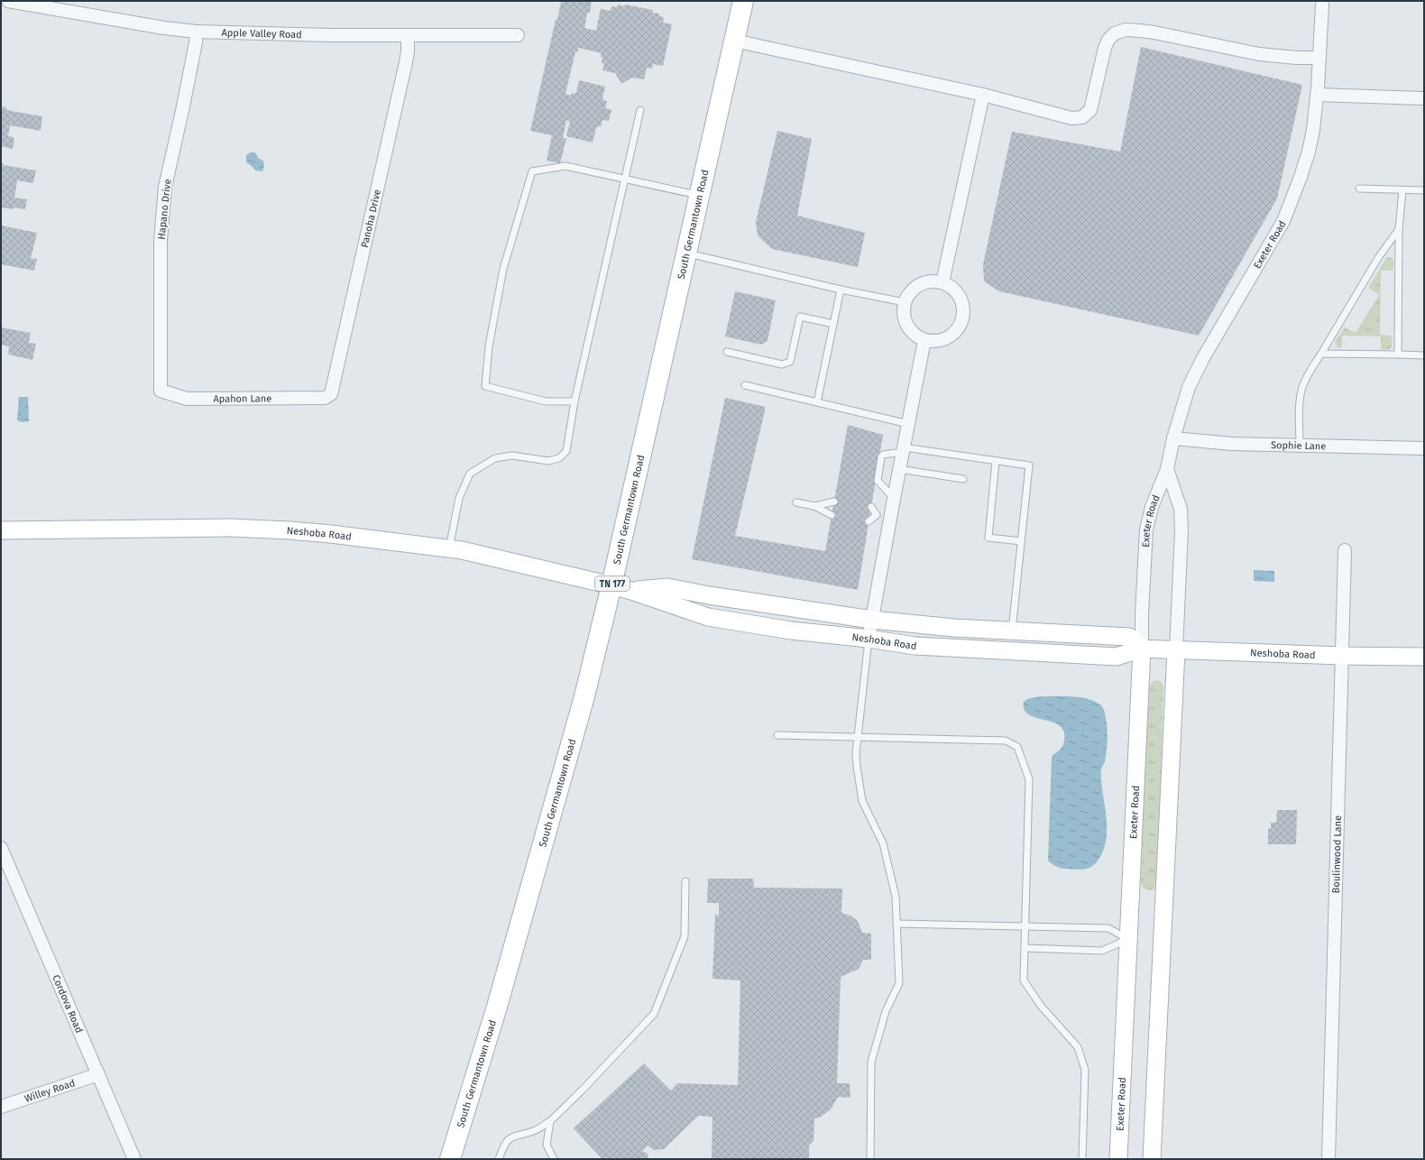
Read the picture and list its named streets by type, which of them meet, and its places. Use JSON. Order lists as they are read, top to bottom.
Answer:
{
  "streets": {
    "main road": ["South Germantown Road", "TN 177"],
    "street": [
      "Apple Valley Road",
      "Hapano Drive",
      "Panoha Drive",
      "Exeter Road",
      "Apahon Lane",
      "Sophie Lane",
      "Neshoba Road",
      "Boulinwood Lane",
      "Cordova Road",
      "Willey Road"
    ]
  },
  "crossings": [
    ["Apple Valley Road", "Hapano Drive"],
    ["Apple Valley Road", "Panoha Drive"],
    ["Hapano Drive", "Apahon Lane"],
    ["Panoha Drive", "Apahon Lane"],
    ["South Germantown Road", "Neshoba Road"],
    ["Exeter Road", "Sophie Lane"],
    ["Exeter Road", "Neshoba Road"],
    ["Neshoba Road", "Boulinwood Lane"],
    ["Cordova Road", "Willey Road"]
  ]
}
